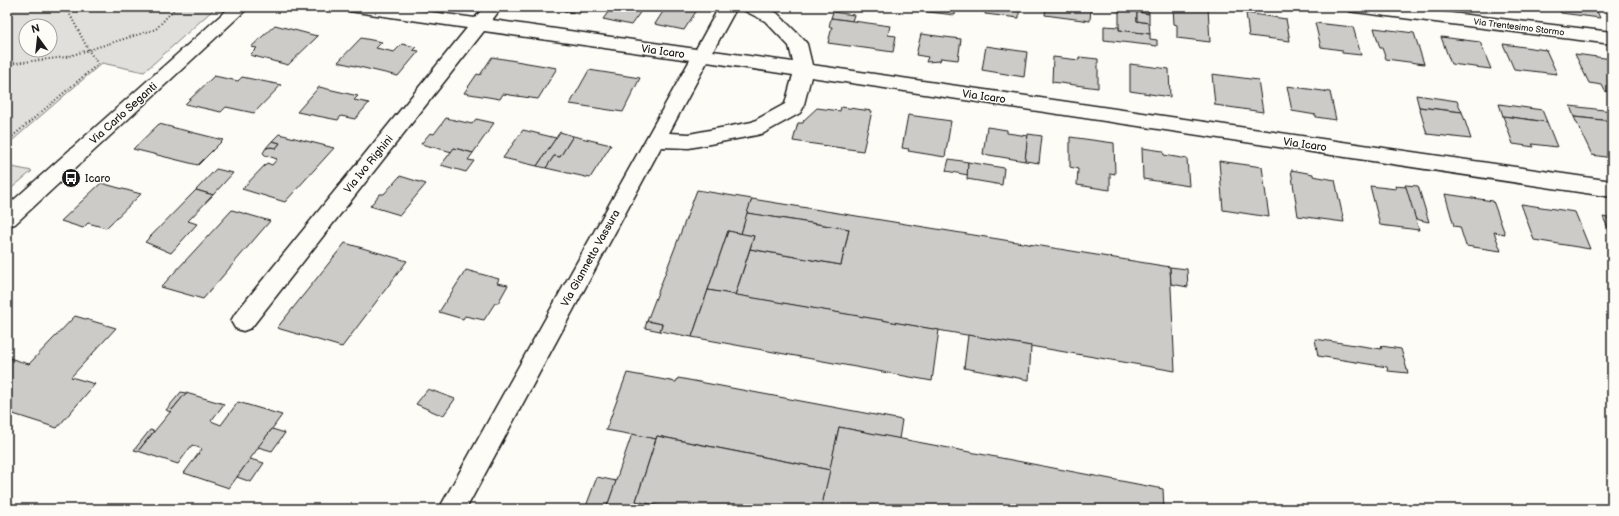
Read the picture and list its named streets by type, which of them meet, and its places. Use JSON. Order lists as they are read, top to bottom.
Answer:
{
  "streets": {
    "street": [
      "Via Trentesimo Stormo",
      "Via Icaro",
      "Via Carlo Seganti",
      "Via Ivo Righini",
      "Via Giannetto Vassura"
    ]
  },
  "crossings": [
    ["Via Icaro", "Via Ivo Righini"],
    ["Via Icaro", "Via Giannetto Vassura"]
  ],
  "places": {
    "bus stop": ["Icaro"]
  },
  "north": "top"
}
